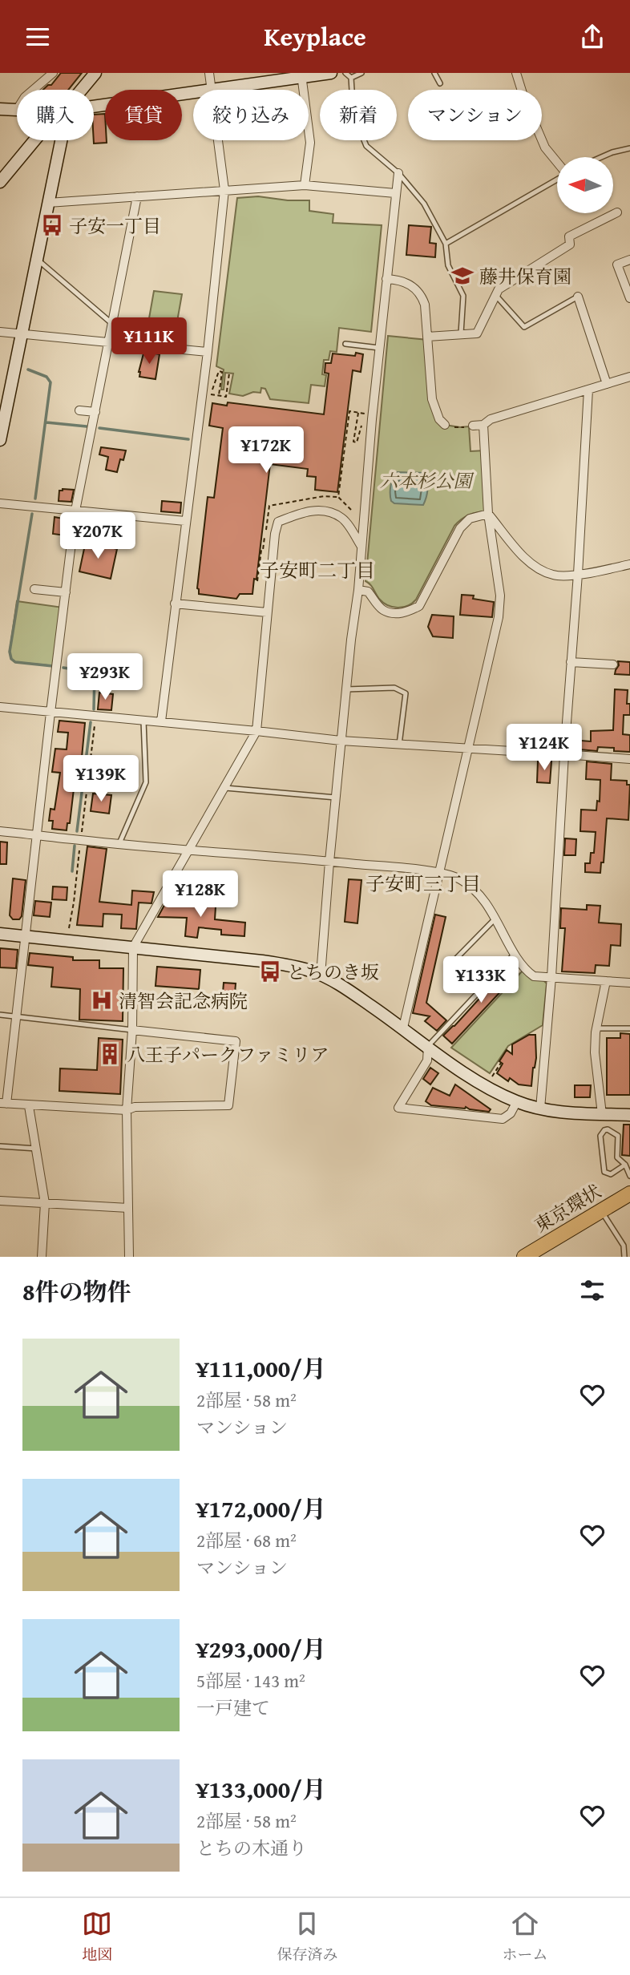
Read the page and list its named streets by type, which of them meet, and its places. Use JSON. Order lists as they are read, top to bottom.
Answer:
{
  "streets": {
    "highway": ["東京環状"]
  },
  "districts": ["子安町二丁目", "子安町三丁目"],
  "parks": ["六本杉公園"],
  "places": {
    "bus stop": ["子安一丁目", "とちのき坂"],
    "school or university": ["藤井保育園"],
    "hospital": ["清智会記念病院"],
    "building": ["八王子パークファミリア"]
  },
  "north": "left",
  "page": {
    "header": "Keyplace",
    "chip": [
      "購入",
      "賃貸",
      "絞り込み",
      "新着",
      "マンション"
    ],
    "price": [
      "¥111K",
      "¥172K",
      "¥207K",
      "¥293K",
      "¥124K",
      "¥139K",
      "¥128K",
      "¥133K"
    ],
    "heading": "8件の物件",
    "list": [
      {
        "name": "¥111,000/月",
        "note": "2部屋 · 58 m² · マンション"
      },
      {
        "name": "¥172,000/月",
        "note": "2部屋 · 68 m² · マンション"
      },
      {
        "name": "¥293,000/月",
        "note": "5部屋 · 143 m² · 一戸建て"
      },
      {
        "name": "¥133,000/月",
        "note": "2部屋 · 58 m² · とちの木通り"
      }
    ],
    "tabs": ["地図", "保存済み", "ホーム"]
  }
}
